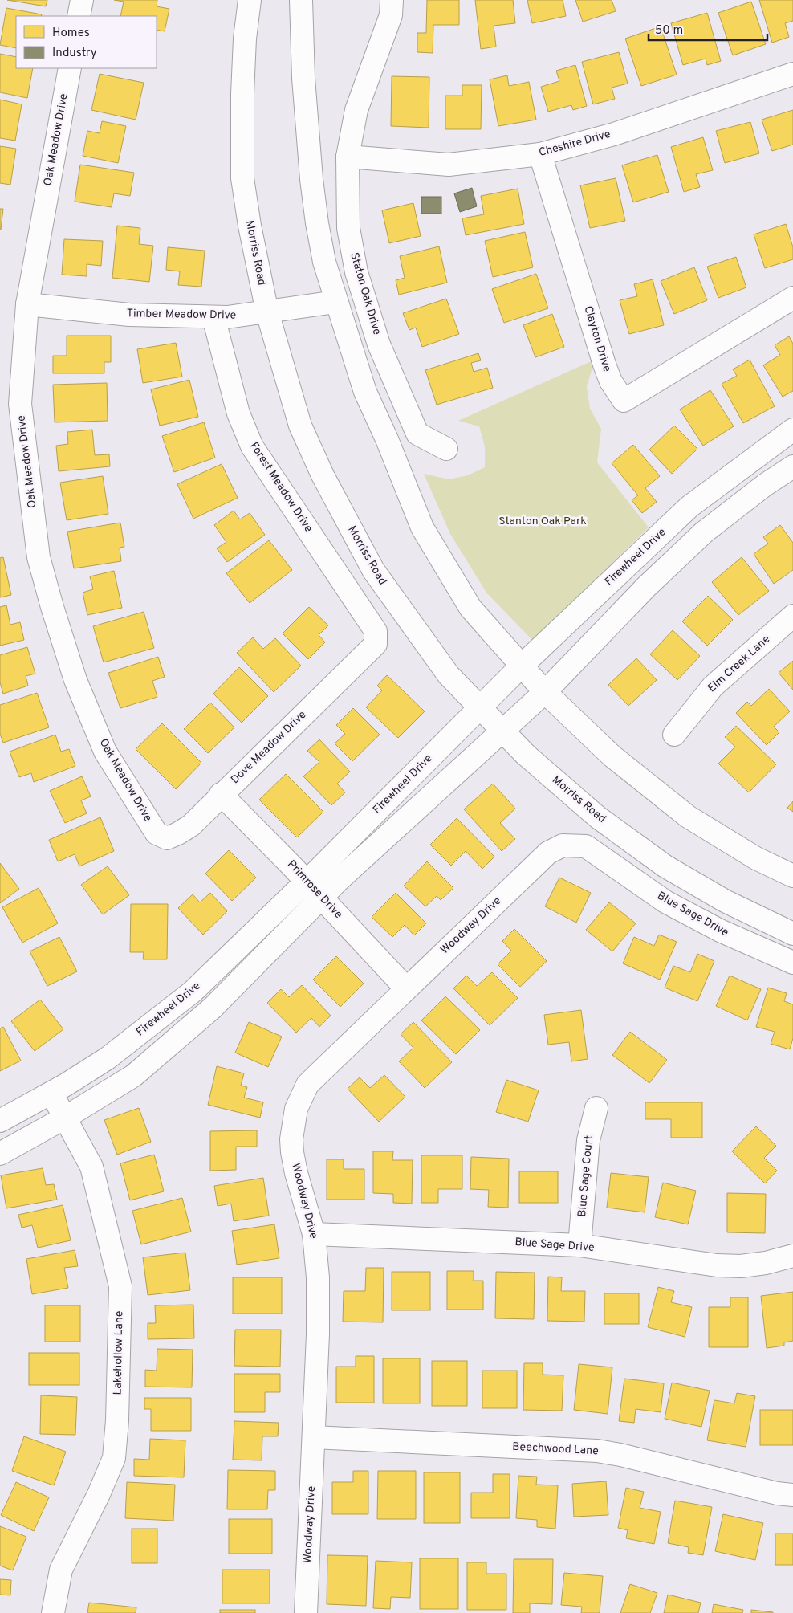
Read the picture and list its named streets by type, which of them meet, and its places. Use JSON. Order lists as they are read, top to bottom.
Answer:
{
  "streets": {
    "street": [
      "Oak Meadow Drive",
      "Cheshire Drive",
      "Morriss Road",
      "Staton Oak Drive",
      "Timber Meadow Drive",
      "Clayton Drive",
      "Forest Meadow Drive",
      "Firewheel Drive",
      "Elm Creek Lane",
      "Dove Meadow Drive",
      "Primrose Drive",
      "Blue Sage Drive",
      "Woodway Drive",
      "Blue Sage Court",
      "Lakehollow Lane",
      "Beechwood Lane"
    ]
  },
  "crossings": [
    ["Oak Meadow Drive", "Timber Meadow Drive"],
    ["Oak Meadow Drive", "Dove Meadow Drive"],
    ["Cheshire Drive", "Staton Oak Drive"],
    ["Cheshire Drive", "Clayton Drive"],
    ["Morriss Road", "Timber Meadow Drive"],
    ["Morriss Road", "Firewheel Drive"],
    ["Timber Meadow Drive", "Forest Meadow Drive"],
    ["Forest Meadow Drive", "Dove Meadow Drive"],
    ["Firewheel Drive", "Primrose Drive"],
    ["Firewheel Drive", "Lakehollow Lane"],
    ["Dove Meadow Drive", "Primrose Drive"],
    ["Primrose Drive", "Woodway Drive"],
    ["Blue Sage Drive", "Woodway Drive"],
    ["Blue Sage Drive", "Blue Sage Court"],
    ["Woodway Drive", "Beechwood Lane"]
  ],
  "parks": ["Stanton Oak Park"],
  "legend": ["Homes", "Industry"],
  "scale_bar": "50 m"
}
